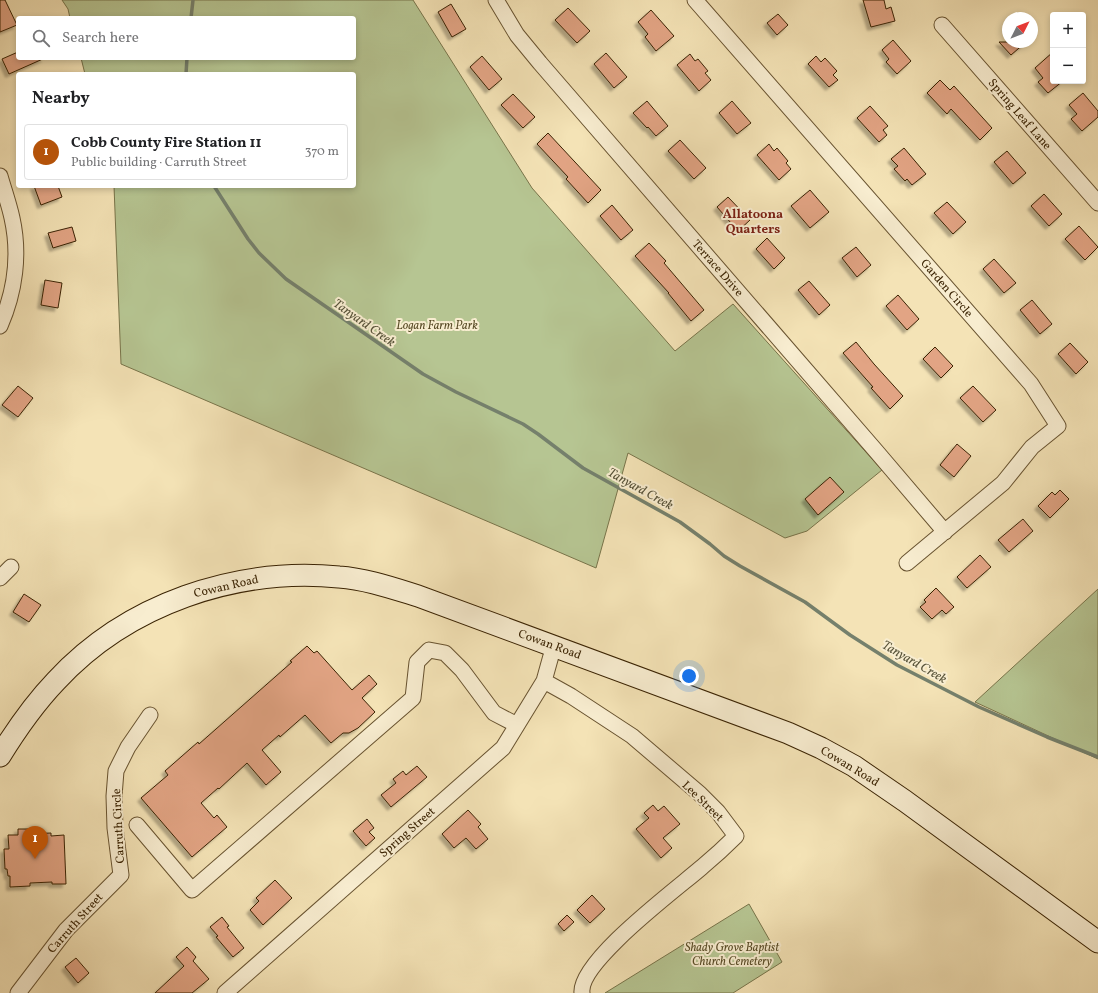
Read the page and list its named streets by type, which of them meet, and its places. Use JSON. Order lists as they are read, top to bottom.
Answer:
{
  "streets": {
    "main road": ["Cowan Road"],
    "street": [
      "Spring Leaf Lane",
      "Terrace Drive",
      "Garden Circle",
      "Lee Street",
      "Carruth Circle",
      "Spring Street",
      "Carruth Street"
    ]
  },
  "crossings": [
    ["Terrace Drive", "Garden Circle"],
    ["Cowan Road", "Spring Street"],
    ["Lee Street", "Spring Street"],
    ["Carruth Circle", "Carruth Street"]
  ],
  "districts": ["Allatoona Quarters"],
  "water": ["Tanyard Creek"],
  "parks": ["Logan Farm Park", "Shady Grove Baptist Church Cemetery"],
  "north": "top right",
  "page": {
    "map_buttons": ["+", "−"],
    "search": "Search here",
    "heading": "Nearby",
    "list": [
      {
        "mark": "1",
        "name": "Cobb County Fire Station 11",
        "note": "Public building · Carruth Street",
        "value": "370 m"
      }
    ],
    "pins": "1"
  }
}
